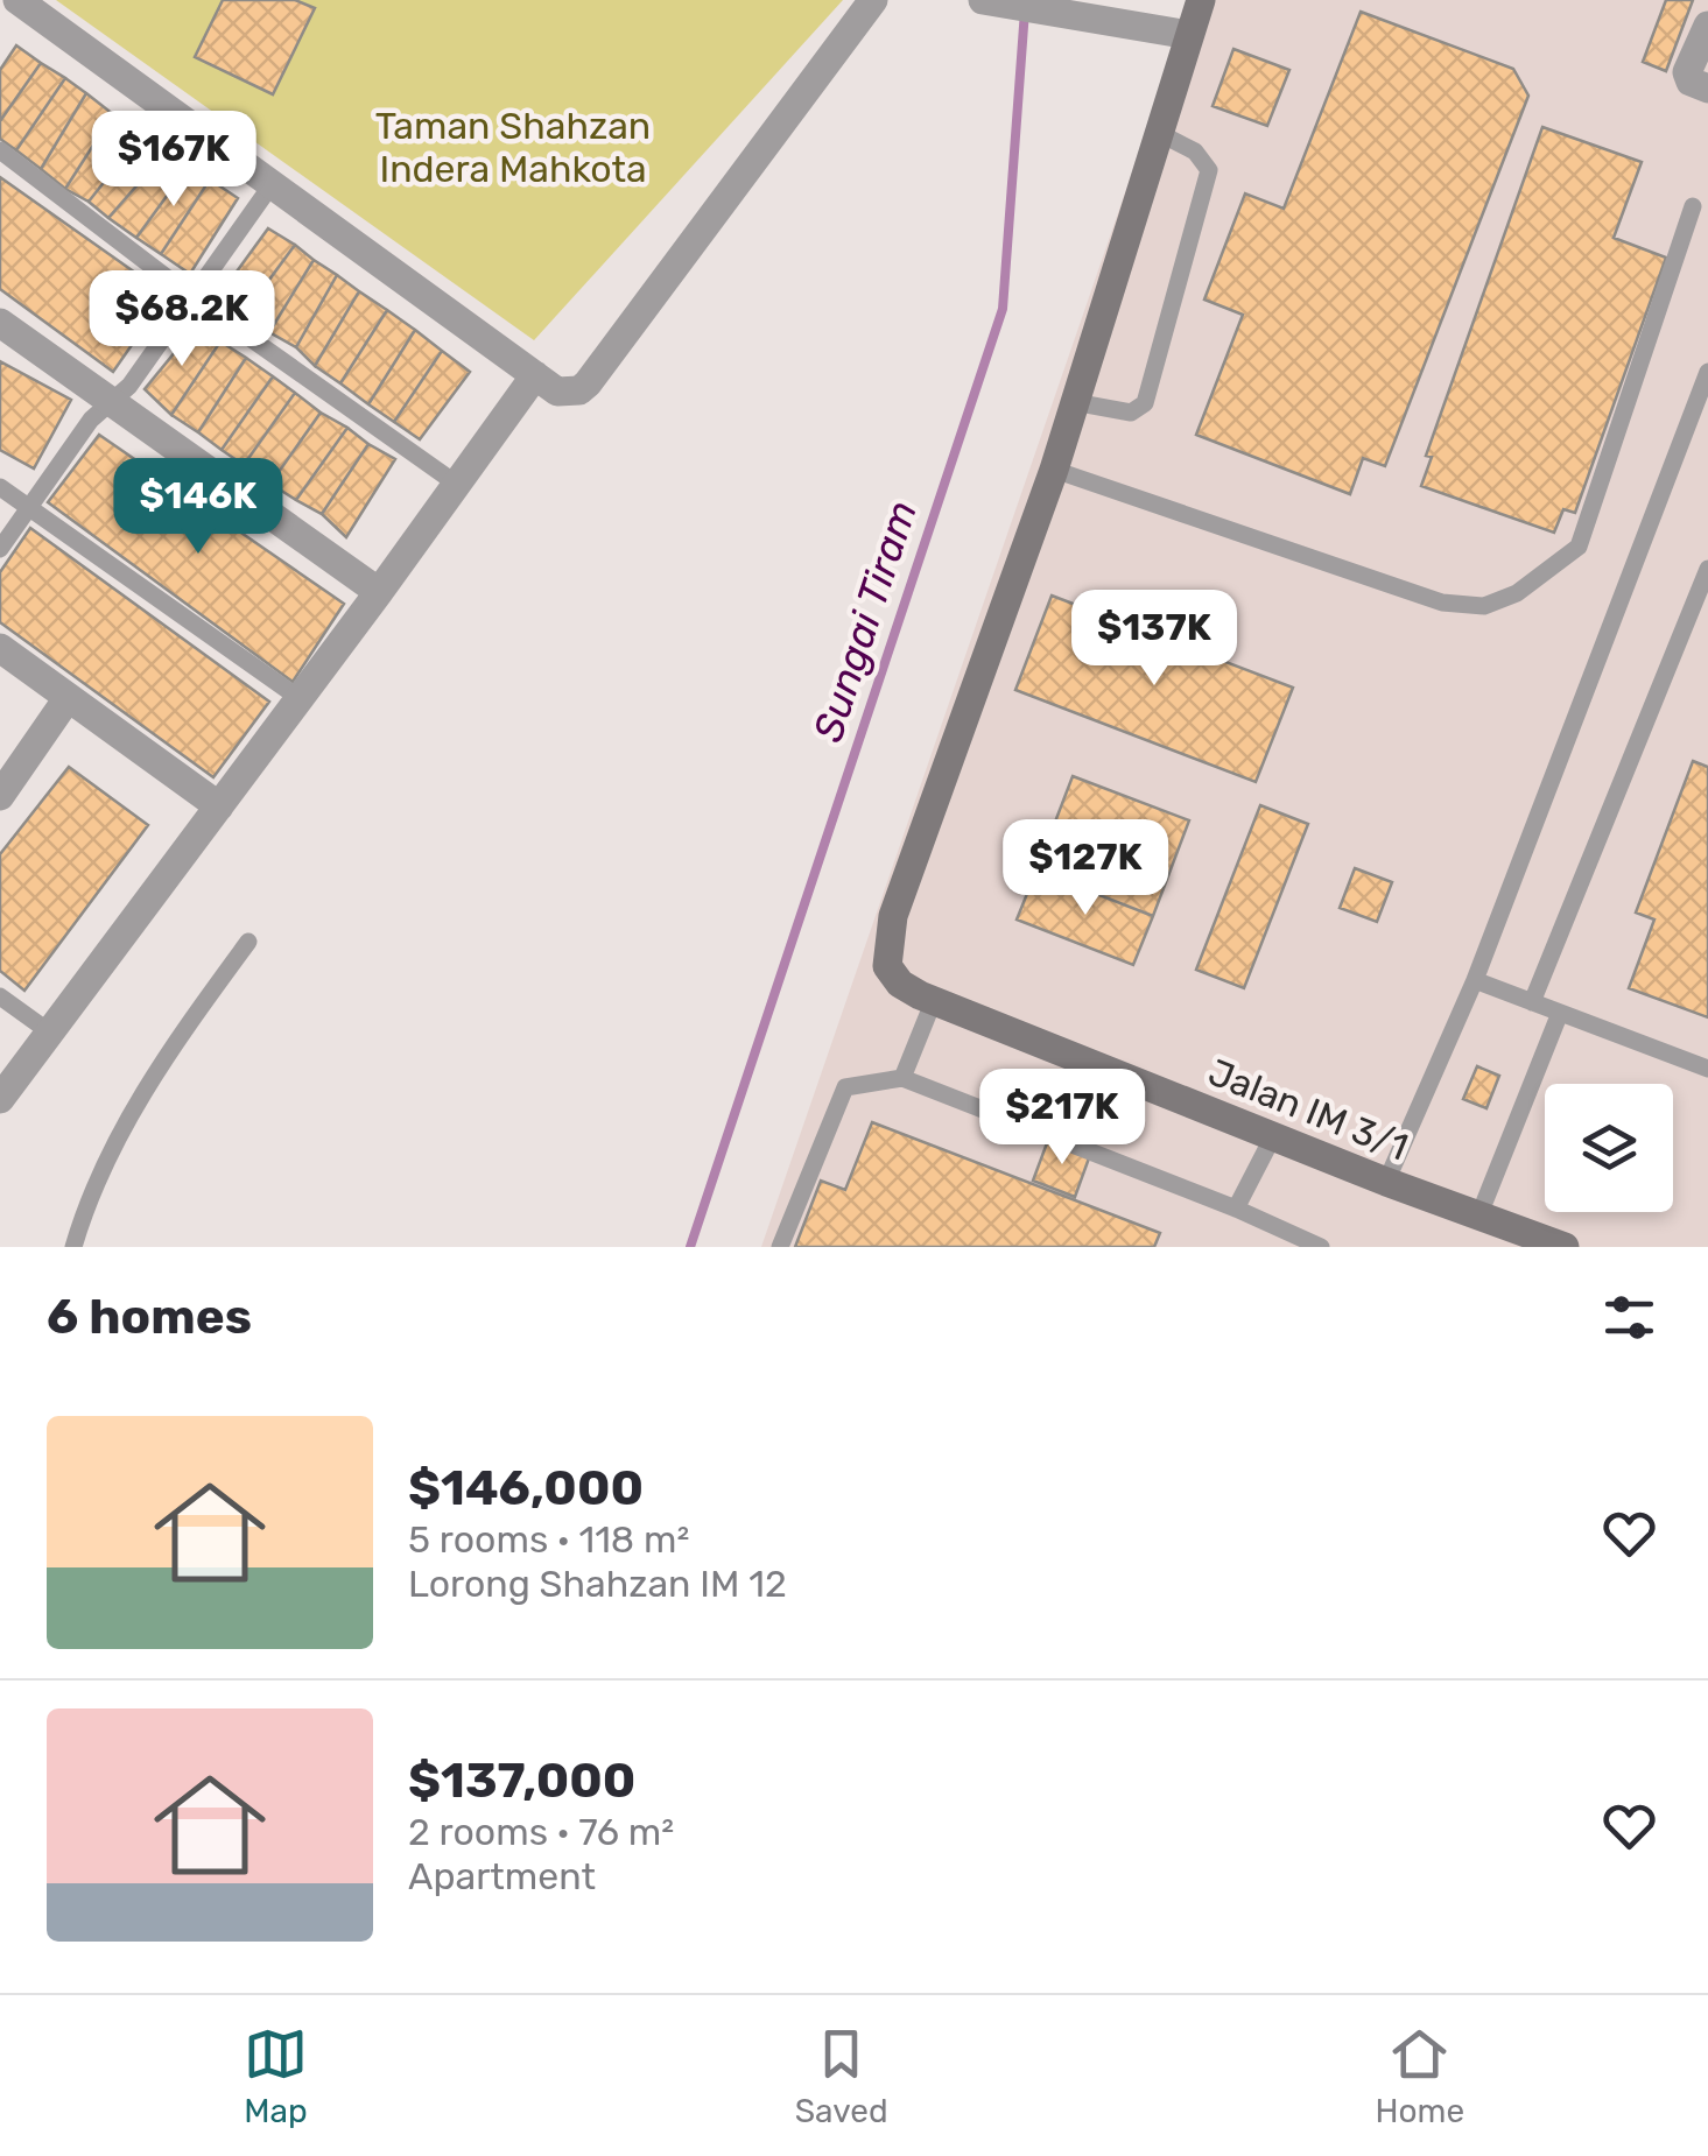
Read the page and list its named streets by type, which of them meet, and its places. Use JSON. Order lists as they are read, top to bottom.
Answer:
{
  "streets": {
    "street": ["Jalan IM 3/1"]
  },
  "water": ["Sungai Tiram"],
  "parks": ["Taman Shahzan Indera Mahkota"],
  "page": {
    "price": [
      "$167K",
      "$68.2K",
      "$146K",
      "$137K",
      "$127K",
      "$217K"
    ],
    "heading": "6 homes",
    "list": [
      {
        "name": "$146,000",
        "note": "5 rooms · 118 m² · Lorong Shahzan IM 12"
      },
      {
        "name": "$137,000",
        "note": "2 rooms · 76 m² · Apartment"
      }
    ],
    "tabs": ["Map", "Saved", "Home"]
  }
}
